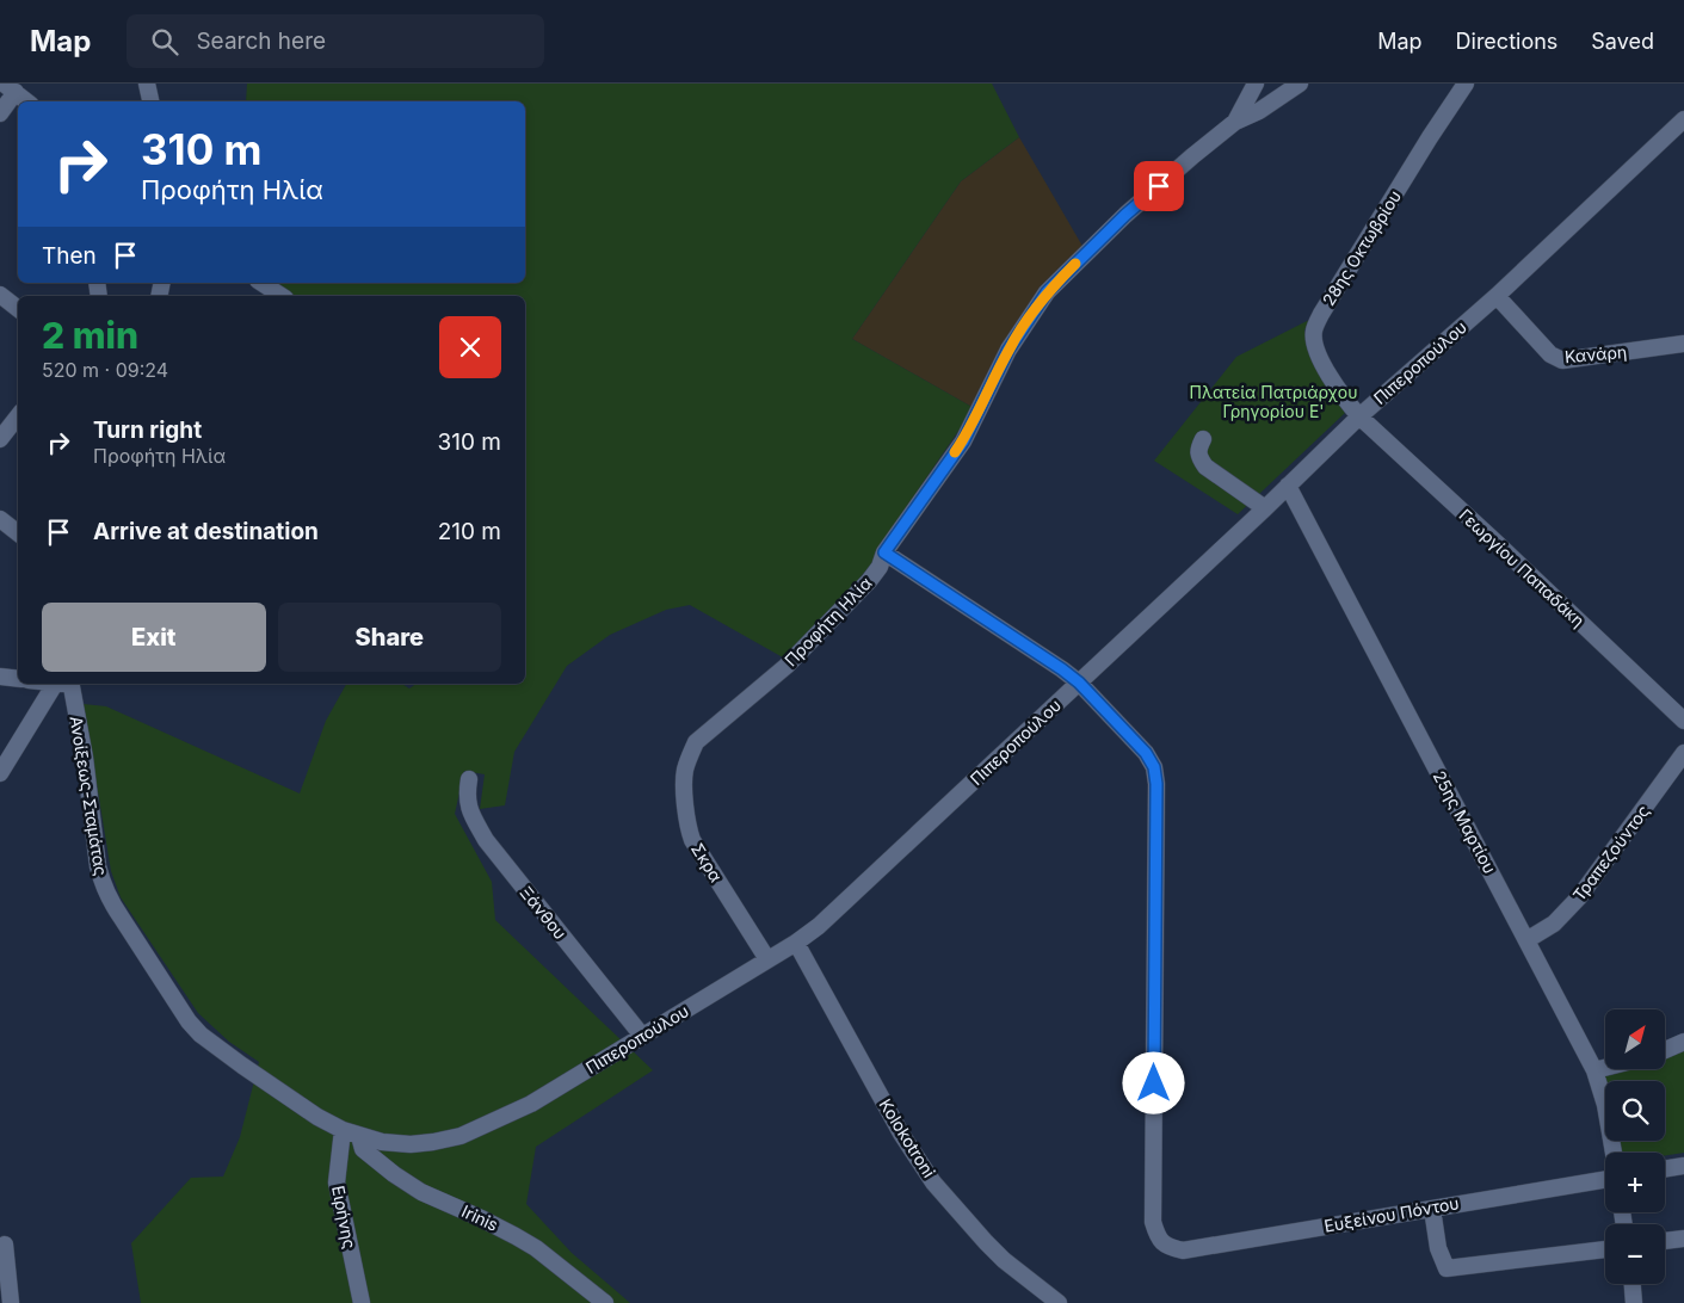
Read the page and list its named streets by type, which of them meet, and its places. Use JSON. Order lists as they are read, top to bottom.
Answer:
{
  "streets": {
    "street": [
      "28ης Οκτωβρίου",
      "Κανάρη",
      "Πιπεροπούλου",
      "Γεωργίου Παπαδάκη",
      "Προφήτη Ηλία",
      "Ανοίξεως-Σταμάτας",
      "25ης Μαρτίου",
      "Τραπεζούντος",
      "Σκρα",
      "Ξάνθου",
      "Kolokotroni",
      "Ευξείνου Πόντου",
      "Ειρήνης",
      "Irinis"
    ]
  },
  "crossings": [
    ["28ης Οκτωβρίου", "Πιπεροπούλου"],
    ["28ης Οκτωβρίου", "Γεωργίου Παπαδάκη"],
    ["Κανάρη", "Πιπεροπούλου"],
    ["Πιπεροπούλου", "Γεωργίου Παπαδάκη"],
    ["Πιπεροπούλου", "Ανοίξεως-Σταμάτας"],
    ["Πιπεροπούλου", "25ης Μαρτίου"],
    ["Πιπεροπούλου", "Σκρα"],
    ["Πιπεροπούλου", "Ξάνθου"],
    ["Πιπεροπούλου", "Kolokotroni"],
    ["Πιπεροπούλου", "Ευξείνου Πόντου"],
    ["Πιπεροπούλου", "Ειρήνης"],
    ["Πιπεροπούλου", "Irinis"],
    ["Προφήτη Ηλία", "Σκρα"],
    ["Ανοίξεως-Σταμάτας", "Ειρήνης"],
    ["25ης Μαρτίου", "Τραπεζούντος"]
  ],
  "parks": ["Πλατεία Πατριάρχου Γρηγορίου Ε'"],
  "north": "top right",
  "page": {
    "header": "Map",
    "search": "Search here",
    "nav": ["Map", "Directions", "Saved"],
    "turn": ["310 m", "Προφήτη Ηλία"],
    "then": "Then",
    "heading": ["2 min", "520 m · 09:24"],
    "list": [
      {
        "name": "Turn right",
        "note": "Προφήτη Ηλία",
        "value": "310 m"
      },
      {
        "name": "Arrive at destination",
        "value": "210 m"
      }
    ],
    "buttons": ["Exit", "Share"],
    "map_buttons": ["+", "−"]
  }
}
